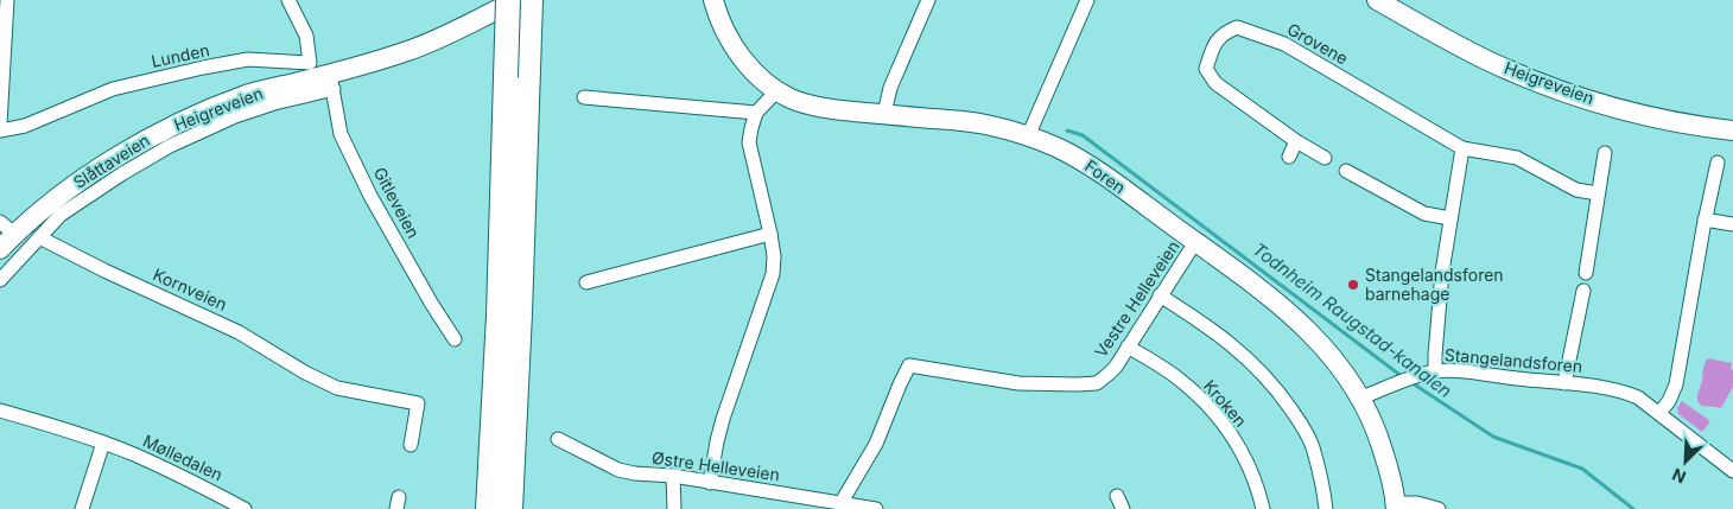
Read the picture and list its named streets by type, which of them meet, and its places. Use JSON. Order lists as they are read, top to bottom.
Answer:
{
  "streets": {
    "main road": ["Heigreveien", "Foren"],
    "street": [
      "Grovene",
      "Lunden",
      "Slåttaveien",
      "Gitleveien",
      "Kornveien",
      "Vestre Helleveien",
      "Stangelandsforen",
      "Kroken",
      "Mølledalen",
      "Østre Helleveien"
    ]
  },
  "crossings": [
    ["Heigreveien", "Slåttaveien"],
    ["Heigreveien", "Gitleveien"],
    ["Slåttaveien", "Gitleveien"],
    ["Slåttaveien", "Kornveien"],
    ["Foren", "Vestre Helleveien"],
    ["Foren", "Stangelandsforen"],
    ["Vestre Helleveien", "Kroken"],
    ["Vestre Helleveien", "Østre Helleveien"]
  ],
  "water": ["Todnheim Raugstad-kanalen"],
  "places": ["Stangelandsforen barnehage"],
  "north": "bottom left"
}
